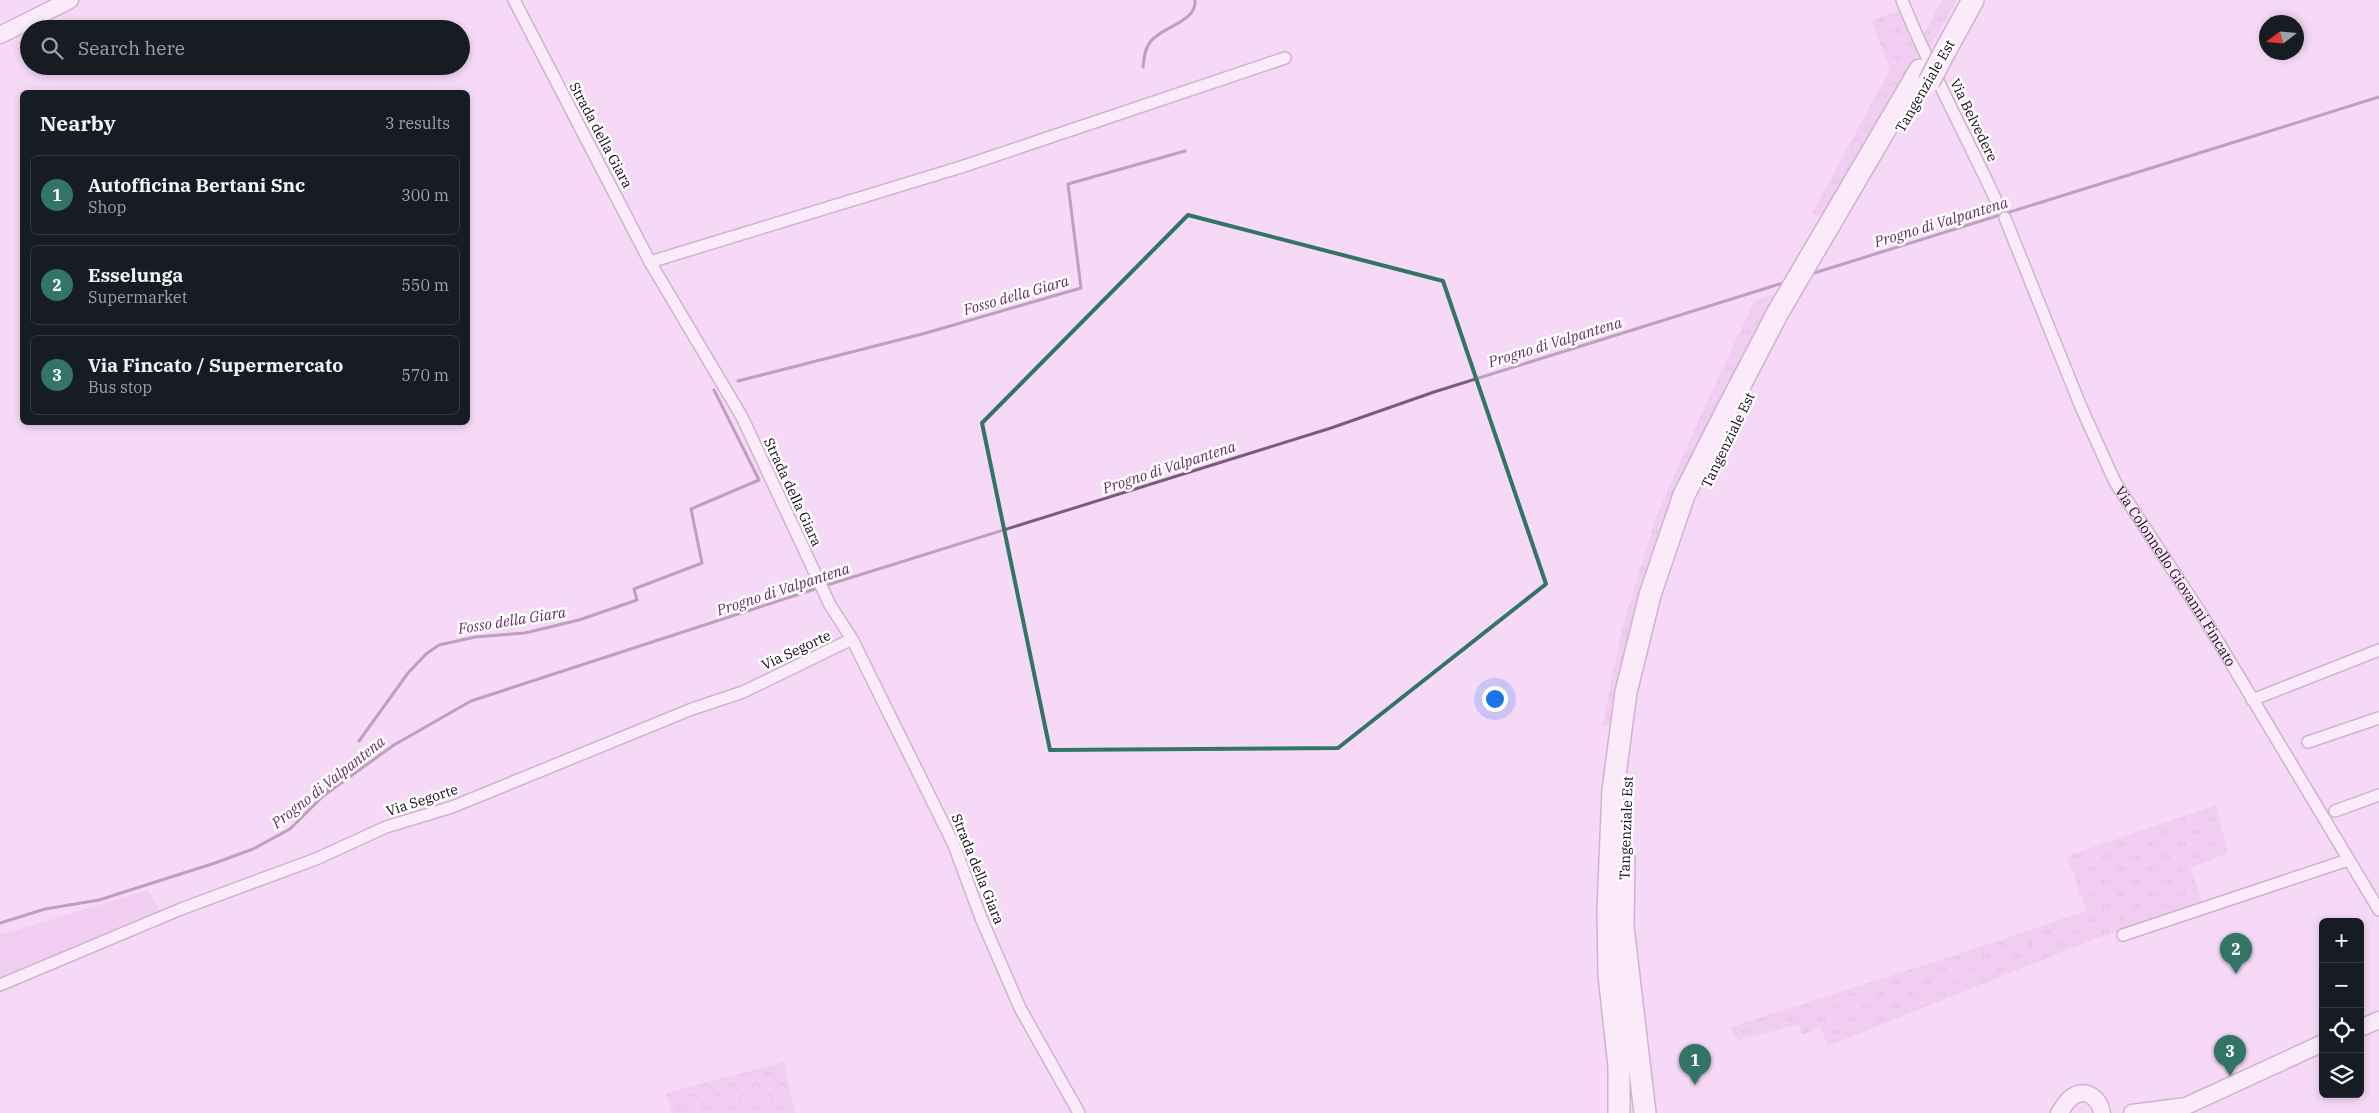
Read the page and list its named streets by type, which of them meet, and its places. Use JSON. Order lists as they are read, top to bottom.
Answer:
{
  "streets": {
    "highway": ["Tangenziale Est"],
    "street": [
      "Via Belvedere",
      "Strada della Giara",
      "Via Colonnello Giovanni Fincato",
      "Via Segorte"
    ]
  },
  "crossings": [
    ["Strada della Giara", "Via Segorte"]
  ],
  "water": ["Progno di Valpantena", "Fosso della Giara"],
  "north": "left",
  "page": {
    "search": "Search here",
    "heading": ["Nearby", "3 results"],
    "list": [
      {
        "mark": "1",
        "name": "Autofficina Bertani Snc",
        "note": "Shop",
        "value": "300 m"
      },
      {
        "mark": "2",
        "name": "Esselunga",
        "note": "Supermarket",
        "value": "550 m"
      },
      {
        "mark": "3",
        "name": "Via Fincato / Supermercato",
        "note": "Bus stop",
        "value": "570 m"
      }
    ],
    "map_buttons": ["+", "−"],
    "pins": ["2", "3", "1"]
  }
}
